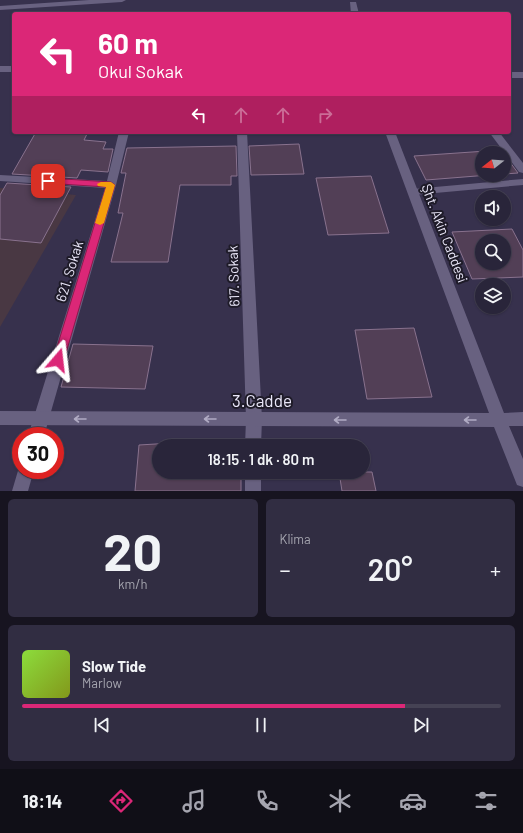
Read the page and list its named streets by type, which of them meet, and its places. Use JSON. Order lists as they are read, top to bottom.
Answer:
{
  "streets": {
    "street": [
      "Şht. Akin Caddesi",
      "621. Sokak",
      "617. Sokak",
      "3.Cadde"
    ]
  },
  "crossings": [
    ["Şht. Akin Caddesi", "3.Cadde"],
    ["621. Sokak", "3.Cadde"],
    ["617. Sokak", "3.Cadde"]
  ],
  "one_way": ["3.Cadde"],
  "north": "left",
  "page": {
    "turn": ["60 m", "Okul Sokak"],
    "limit": "30",
    "trip": "18:15 · 1 dk · 80 m",
    "tile": [
      ["20", "km/h"],
      "Klima"
    ],
    "heat": ["−", "20°", "+"],
    "song": ["Slow Tide", "Marlow"],
    "tabs": "18:14"
  }
}
